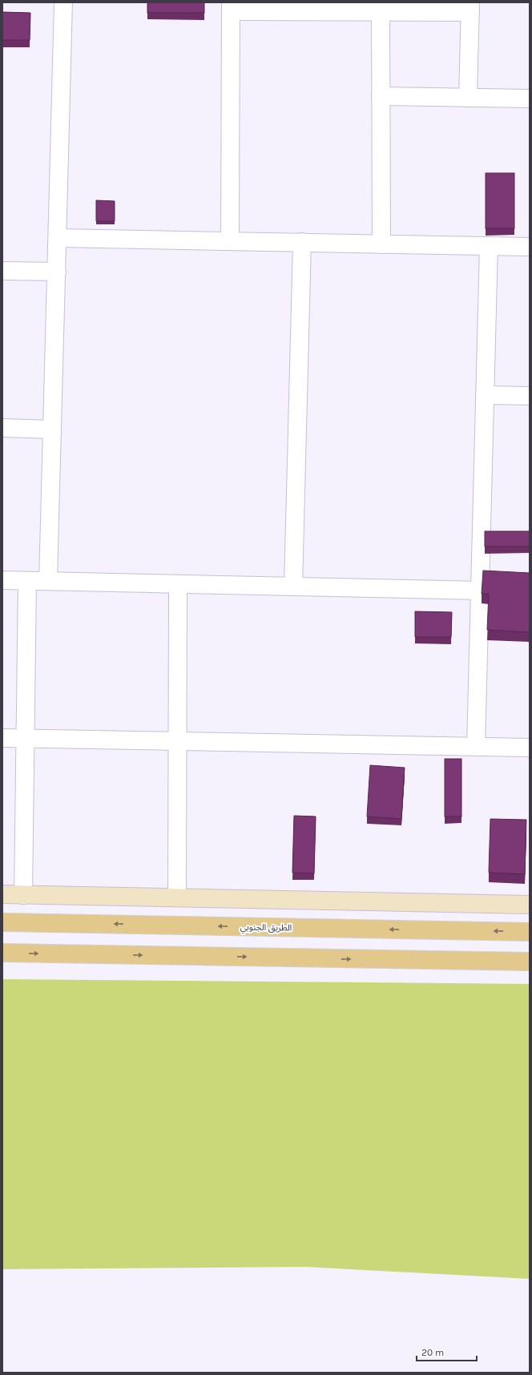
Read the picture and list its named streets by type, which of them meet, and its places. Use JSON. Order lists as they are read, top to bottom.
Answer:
{
  "streets": {
    "main road": ["الطريق الجنوبي"]
  },
  "scale_bar": "20 m"
}
